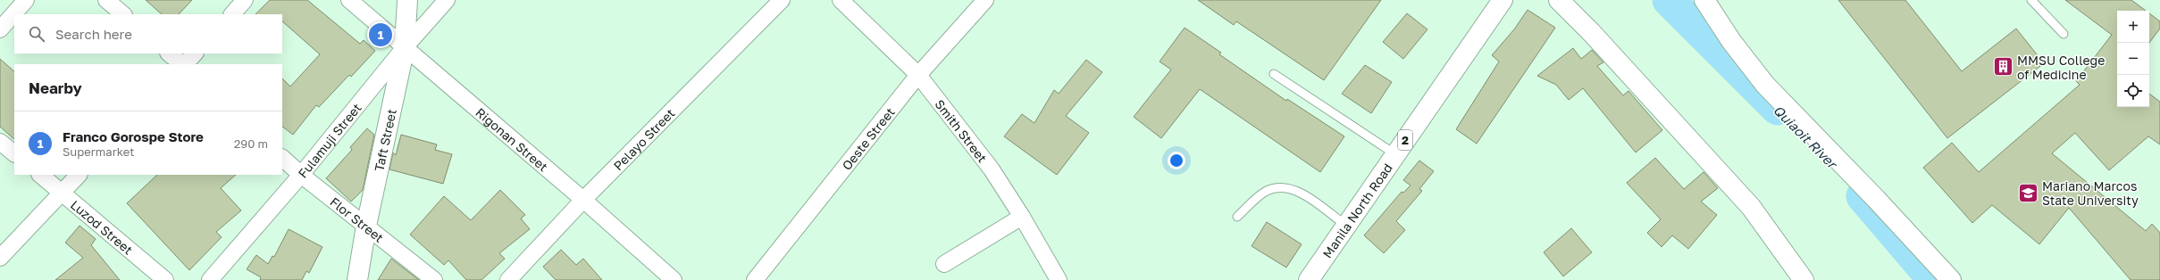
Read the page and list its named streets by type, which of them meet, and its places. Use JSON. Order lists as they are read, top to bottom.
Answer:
{
  "streets": {
    "main road": ["Taft Street", "2", "Manila North Road"],
    "street": [
      "Smith Street",
      "Oeste Street",
      "Rigonan Street",
      "Pelayo Street",
      "Fulamuji Street",
      "Flor Street",
      "Luzod Street"
    ]
  },
  "crossings": [
    ["Smith Street", "Oeste Street"],
    ["Rigonan Street", "Pelayo Street"],
    ["Rigonan Street", "Fulamuji Street"],
    ["Rigonan Street", "Taft Street"],
    ["Fulamuji Street", "Taft Street"],
    ["Fulamuji Street", "Flor Street"],
    ["Taft Street", "Flor Street"]
  ],
  "water": ["Quiaoit River"],
  "places": {
    "building": ["MMSU College of Medicine"],
    "school or university": ["Mariano Marcos State University"]
  },
  "page": {
    "map_buttons": ["+", "−"],
    "search": "Search here",
    "pins": "1",
    "heading": "Nearby",
    "list": [
      {
        "mark": "1",
        "name": "Franco Gorospe Store",
        "note": "Supermarket",
        "value": "290 m"
      }
    ]
  }
}
